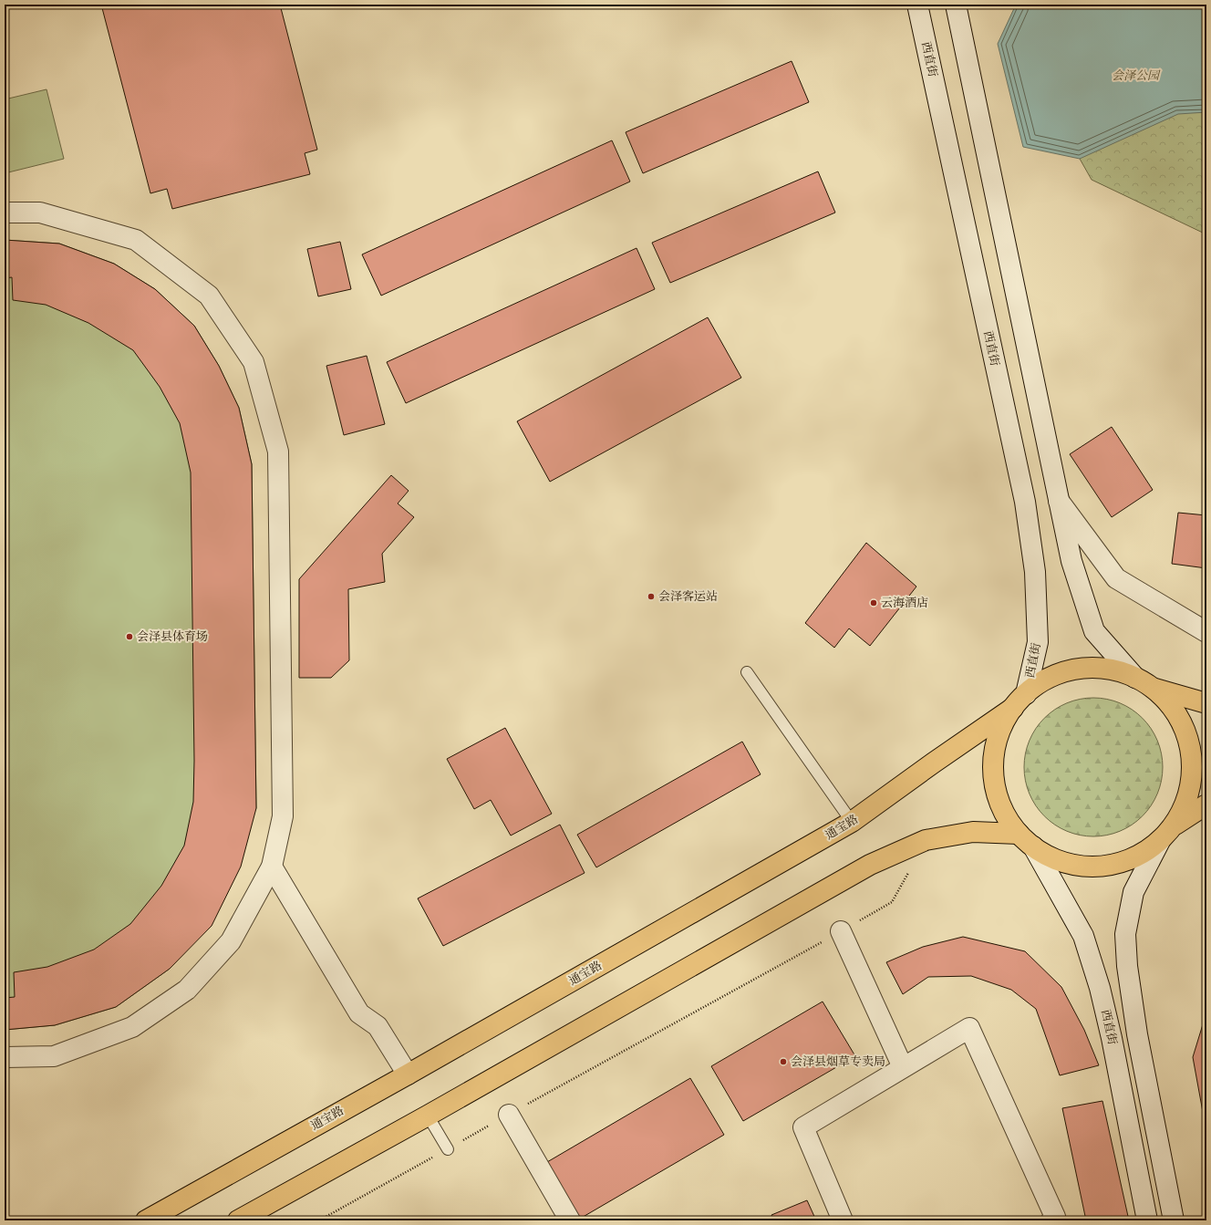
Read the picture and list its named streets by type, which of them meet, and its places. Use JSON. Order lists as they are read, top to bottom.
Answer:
{
  "streets": {
    "main road": ["通宝路"],
    "street": ["西直街"]
  },
  "crossings": [
    ["西直街", "通宝路"]
  ],
  "parks": ["会泽公园"],
  "places": [
    "会泽客运站",
    "云海酒店",
    "会泽县体育场",
    "会泽县烟草专卖局"
  ]
}
